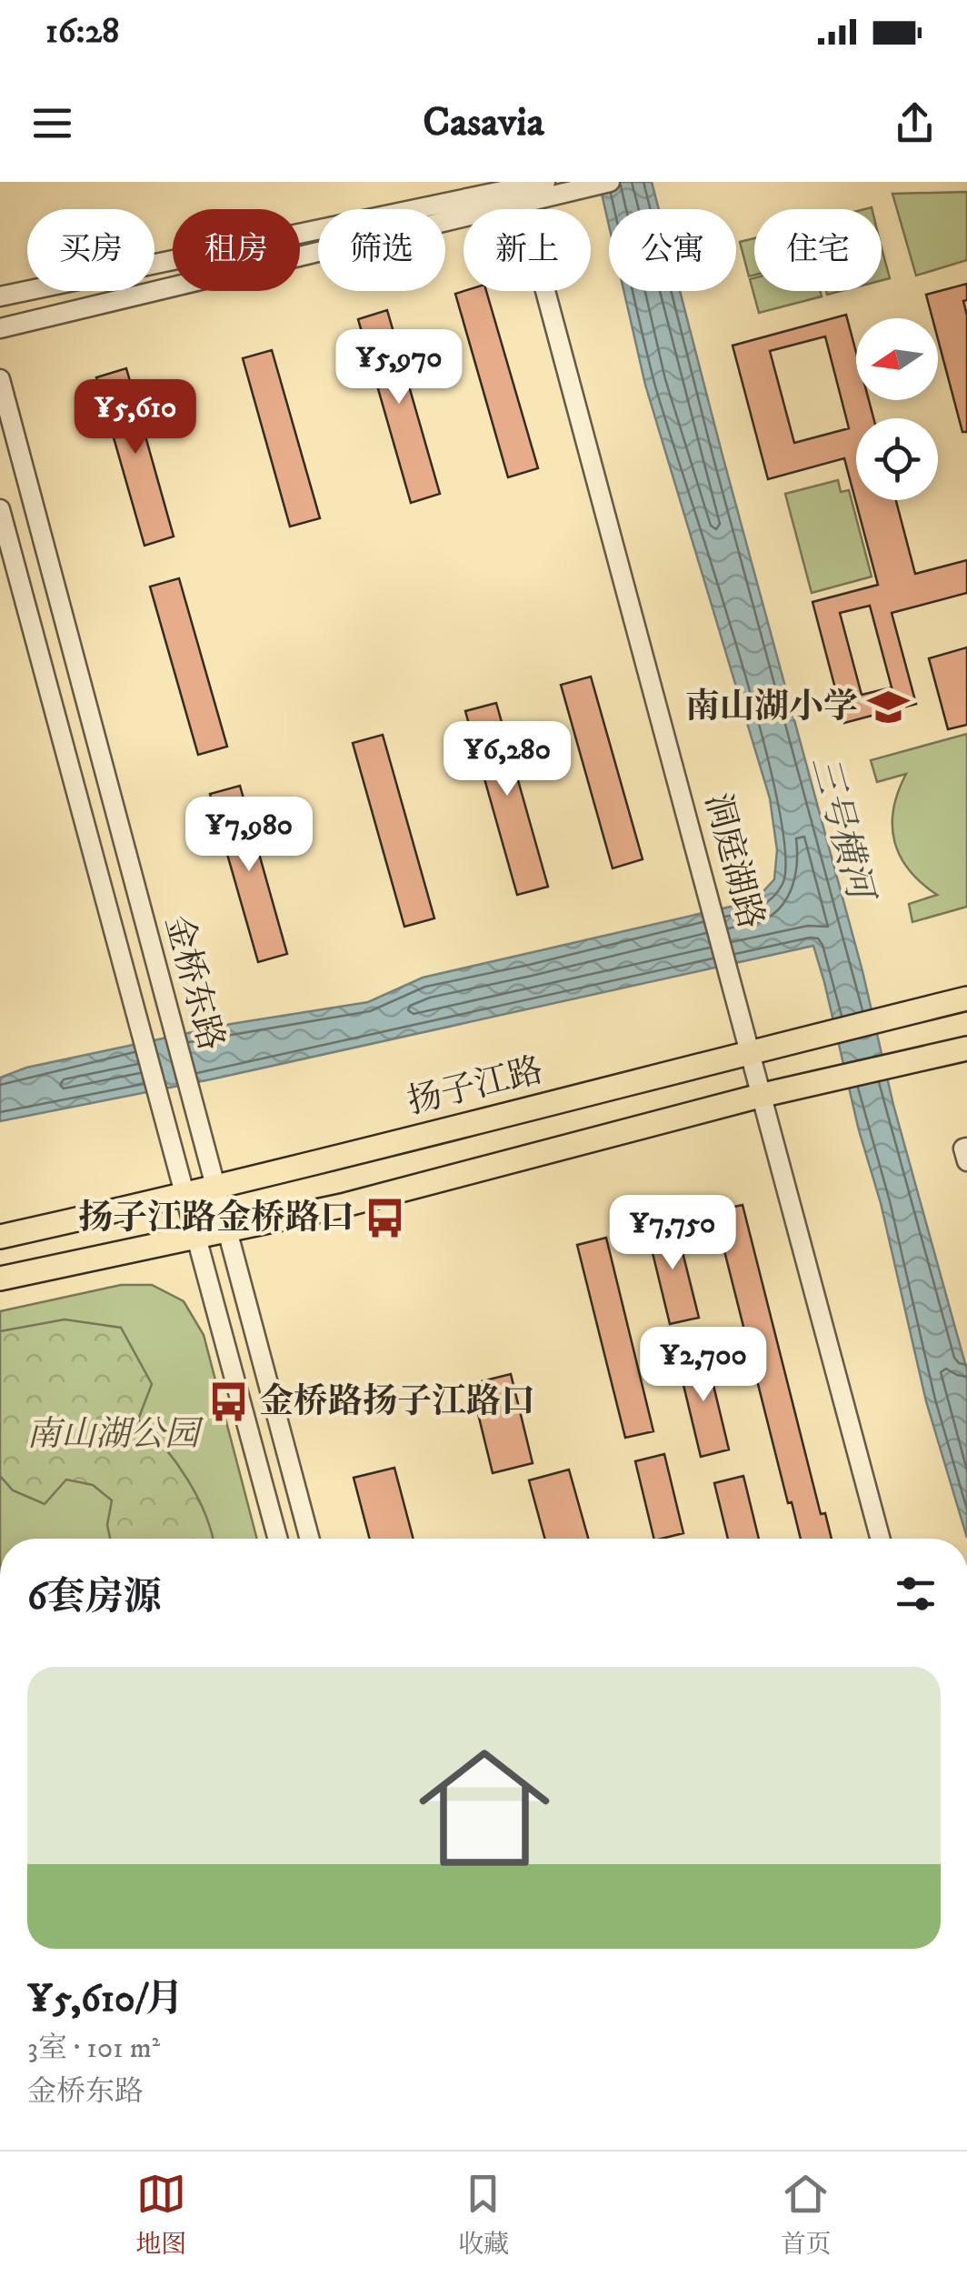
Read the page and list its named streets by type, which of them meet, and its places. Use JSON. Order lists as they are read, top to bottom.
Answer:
{
  "streets": {
    "main road": ["扬子江路"],
    "street": ["洞庭湖路", "金桥东路"]
  },
  "crossings": [
    ["洞庭湖路", "扬子江路"],
    ["金桥东路", "扬子江路"]
  ],
  "water": ["三号横河"],
  "parks": ["南山湖公园"],
  "places": {
    "school or university": ["南山湖小学"],
    "bus stop": ["扬子江路金桥路口", "金桥路扬子江路口"]
  },
  "north": "left",
  "page": {
    "status": "16:28",
    "header": "Casavia",
    "chip": [
      "买房",
      "租房",
      "筛选",
      "新上",
      "公寓",
      "住宅"
    ],
    "price": [
      "¥5,970",
      "¥5,610",
      "¥6,280",
      "¥7,980",
      "¥7,750",
      "¥2,700"
    ],
    "heading": "6套房源",
    "list": [
      {
        "name": "¥5,610/月",
        "note": "3室 · 101 m² · 金桥东路"
      }
    ],
    "tabs": ["地图", "收藏", "首页"]
  }
}
